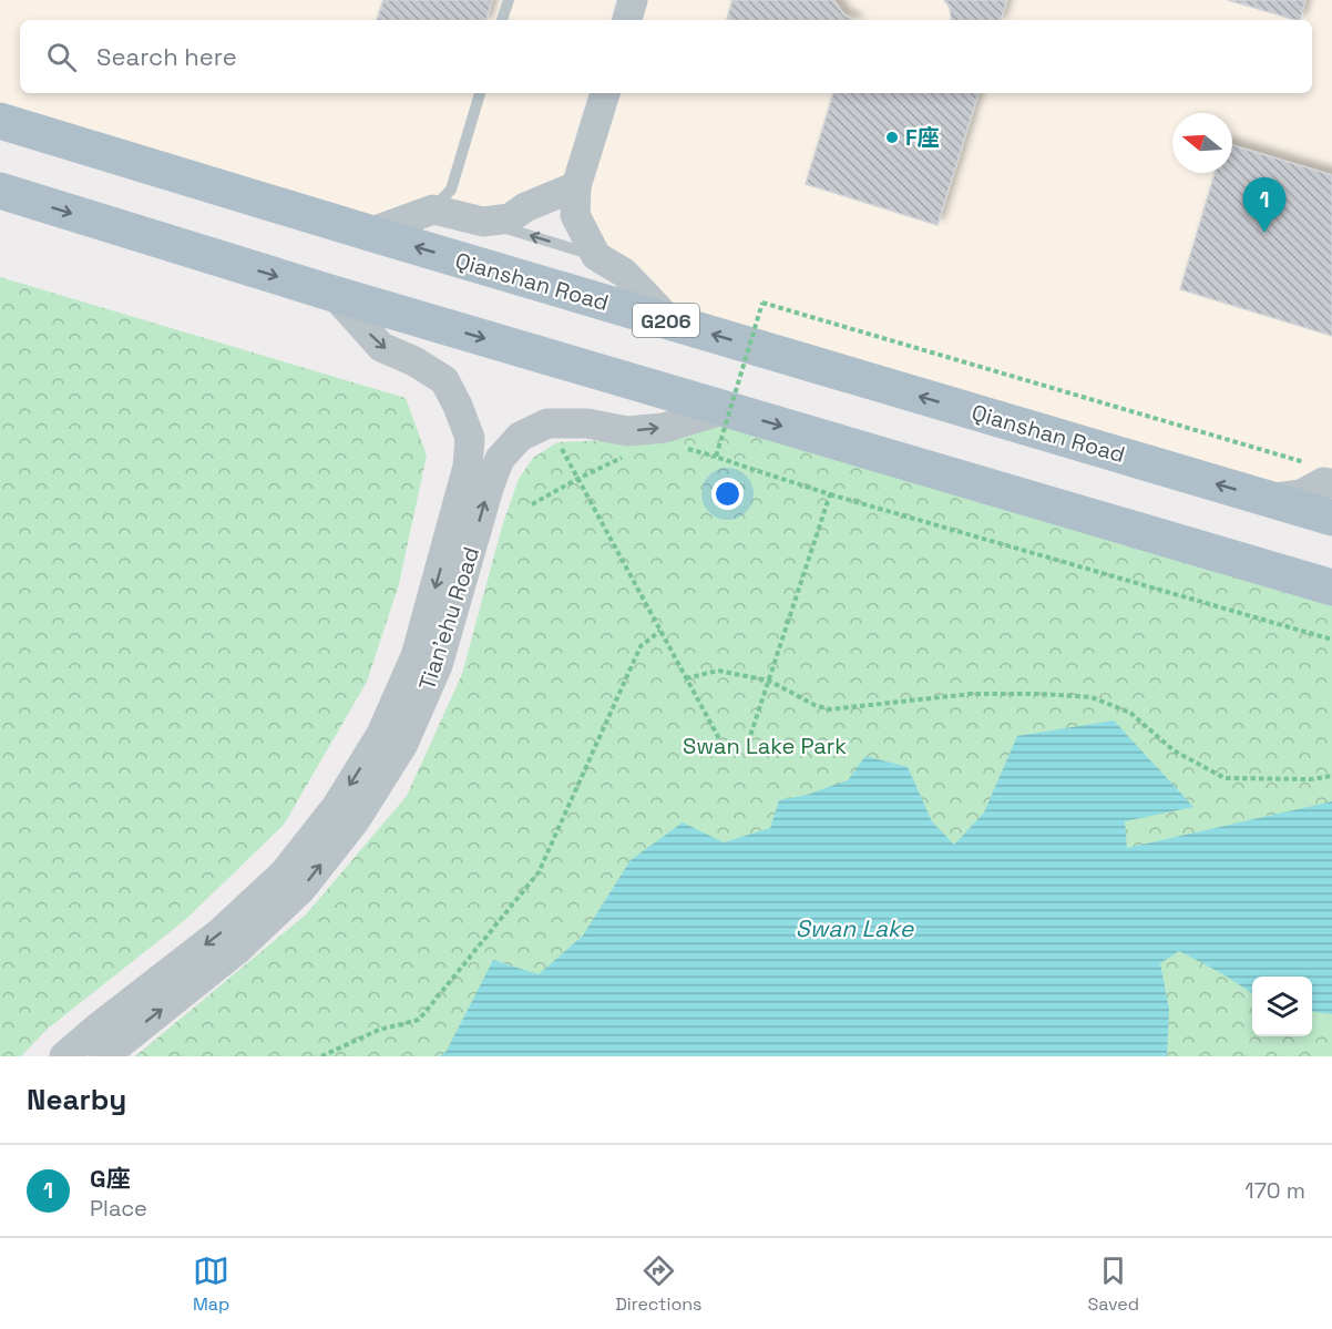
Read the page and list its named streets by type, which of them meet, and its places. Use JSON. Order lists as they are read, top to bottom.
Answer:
{
  "streets": {
    "main road": ["Qianshan Road", "G206"],
    "street": ["Tian'ehu Road"]
  },
  "water": ["Swan Lake"],
  "parks": ["Swan Lake Park"],
  "places": ["F座"],
  "north": "left",
  "page": {
    "search": "Search here",
    "pins": "1",
    "heading": "Nearby",
    "list": [
      {
        "mark": "1",
        "name": "G座",
        "note": "Place",
        "value": "170 m"
      }
    ],
    "nav": ["Map", "Directions", "Saved"]
  }
}
